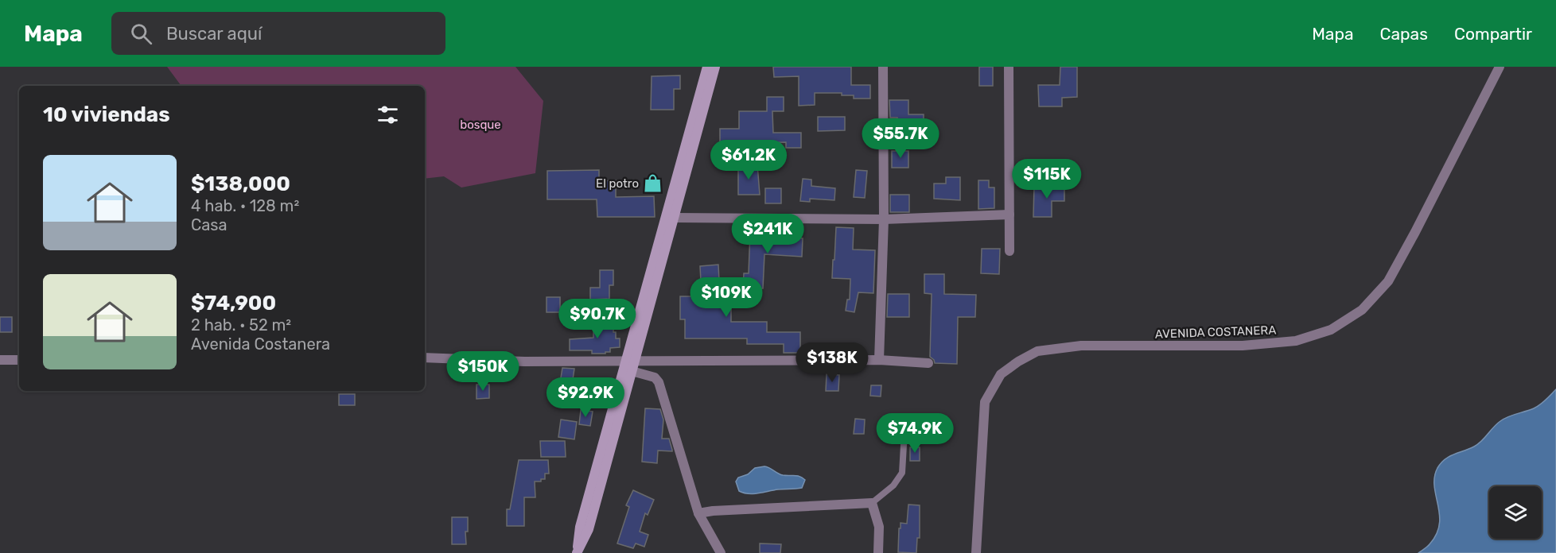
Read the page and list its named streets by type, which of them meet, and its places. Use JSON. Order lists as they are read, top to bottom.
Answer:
{
  "streets": {
    "street": ["AVENIDA COSTANERA"]
  },
  "parks": ["bosque"],
  "places": {
    "shop": ["El potro"]
  },
  "page": {
    "header": "Mapa",
    "search": "Buscar aquí",
    "nav": ["Mapa", "Capas", "Compartir"],
    "heading": "10 viviendas",
    "price": [
      "$55.7K",
      "$61.2K",
      "$115K",
      "$241K",
      "$109K",
      "$90.7K",
      "$138K",
      "$150K",
      "$92.9K",
      "$74.9K"
    ],
    "list": [
      {
        "name": "$138,000",
        "note": "4 hab. · 128 m² · Casa"
      },
      {
        "name": "$74,900",
        "note": "2 hab. · 52 m² · Avenida Costanera"
      }
    ]
  }
}
